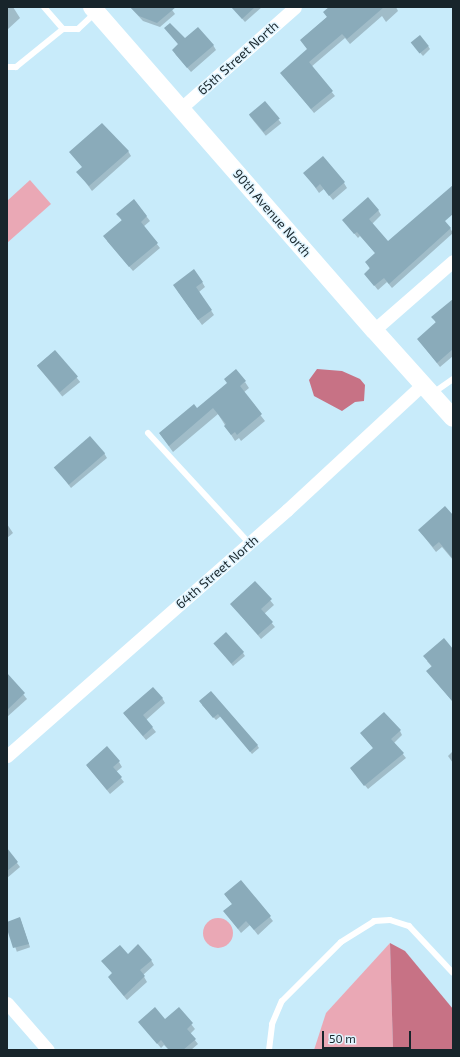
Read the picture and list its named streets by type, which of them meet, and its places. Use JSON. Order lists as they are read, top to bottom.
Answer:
{
  "streets": {
    "street": ["65th Street North", "90th Avenue North", "64th Street North"]
  },
  "crossings": [
    ["65th Street North", "90th Avenue North"],
    ["90th Avenue North", "64th Street North"]
  ],
  "scale_bar": "50 m"
}
